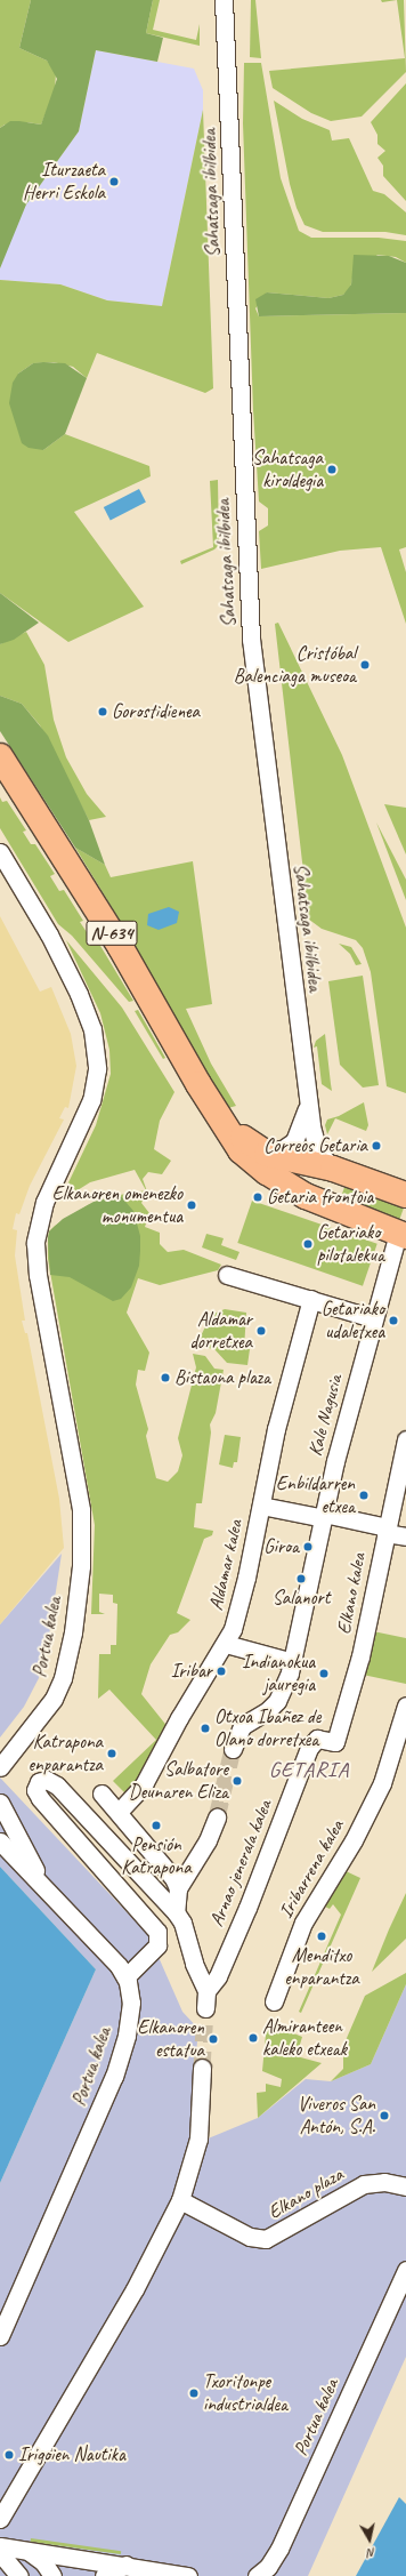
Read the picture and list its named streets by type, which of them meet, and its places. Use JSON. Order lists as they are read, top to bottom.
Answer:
{
  "streets": {
    "highway": ["N-634"],
    "street": [
      "Sahatsaga ibilbidea",
      "Kale Nagusia",
      "Aldamar kalea",
      "Elkano kalea",
      "Portua kalea",
      "Arnao jenerala kalea",
      "Iribarrena kalea",
      "Elkano plaza"
    ]
  },
  "crossings": [
    ["Sahatsaga ibilbidea", "N-634"],
    ["N-634", "Kale Nagusia"],
    ["Elkano kalea", "Arnao jenerala kalea"]
  ],
  "districts": ["GETARIA"],
  "places": [
    "Iturzaeta Herri Eskola",
    "Sahatsaga kiroldegia",
    "Cristóbal Balenciaga museoa",
    "Gorostidienea",
    "Correos Getaria",
    "Getaria frontoia",
    "Elkanoren omenezko monumentua",
    "Getariako pilotalekua",
    "Getariako udaletxea",
    "Aldamar dorretxea",
    "Bistaona plaza",
    "Enbildarren etxea",
    "Giroa",
    "Salanort",
    "Iribar",
    "Indianokua jauregia",
    "Otxoa Ibañez de Olano dorretxea",
    "Katrapona enparantza",
    "Salbatore Deunaren Eliza",
    "Pensión Katrapona",
    "Menditxo enparantza",
    "Almiranteen kaleko etxeak",
    "Elkanoren estatua",
    "Viveros San Antón, S.A.",
    "Txoritonpe industrialdea",
    "Irigoien Nautika"
  ],
  "north": "bottom"
}
